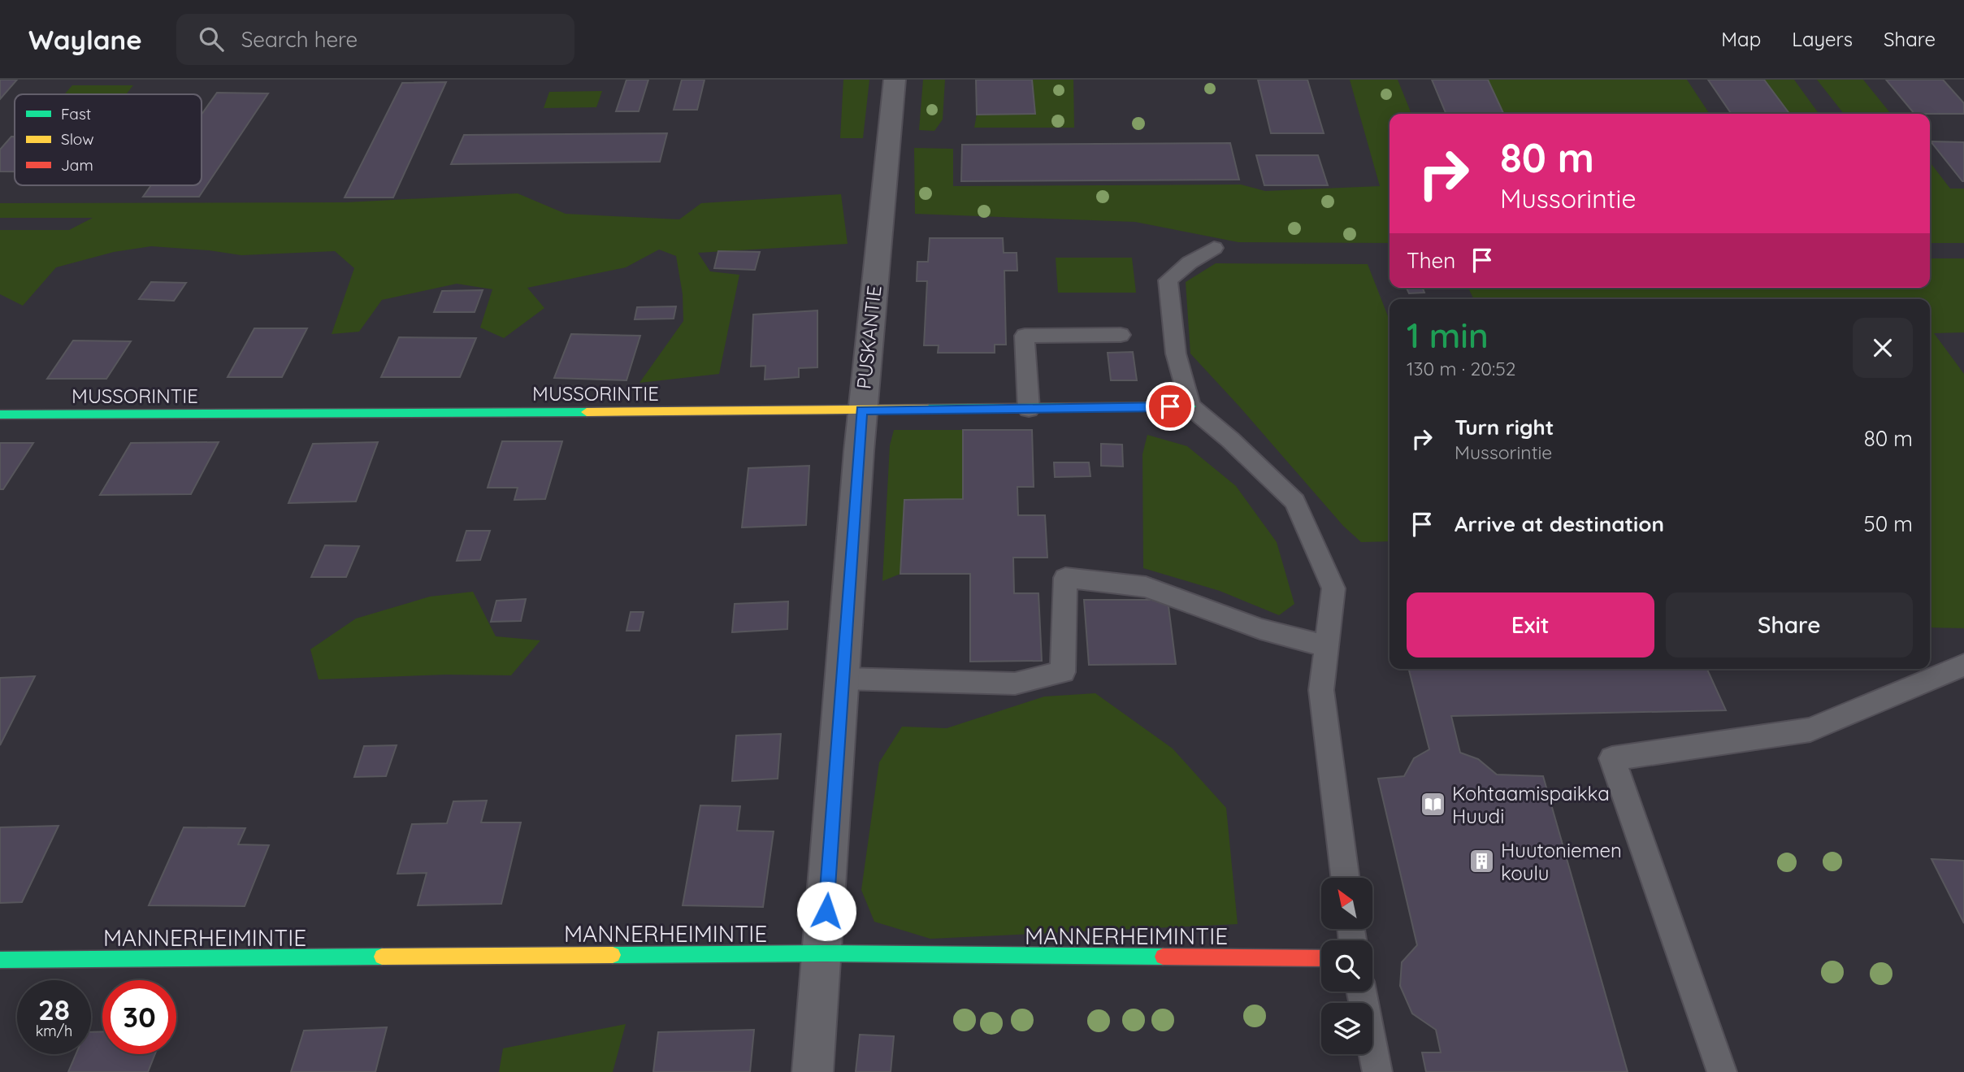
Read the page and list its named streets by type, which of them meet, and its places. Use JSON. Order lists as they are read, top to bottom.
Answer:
{
  "streets": {
    "street": ["PUSKANTIE", "MUSSORINTIE", "MANNERHEIMINTIE"]
  },
  "crossings": [
    ["PUSKANTIE", "MUSSORINTIE"],
    ["PUSKANTIE", "MANNERHEIMINTIE"]
  ],
  "places": {
    "library": ["Kohtaamispaikka Huudi"],
    "building": ["Huutoniemen koulu"]
  },
  "legend": ["Fast", "Slow", "Jam"],
  "north": "top left",
  "page": {
    "header": "Waylane",
    "search": "Search here",
    "nav": ["Map", "Layers", "Share"],
    "turn": ["80 m", "Mussorintie"],
    "then": "Then",
    "heading": ["1 min", "130 m · 20:52"],
    "list": [
      {
        "name": "Turn right",
        "note": "Mussorintie",
        "value": "80 m"
      },
      {
        "name": "Arrive at destination",
        "value": "50 m"
      }
    ],
    "buttons": ["Exit", "Share"],
    "speed": "28 km/h",
    "limit": "30"
  }
}
